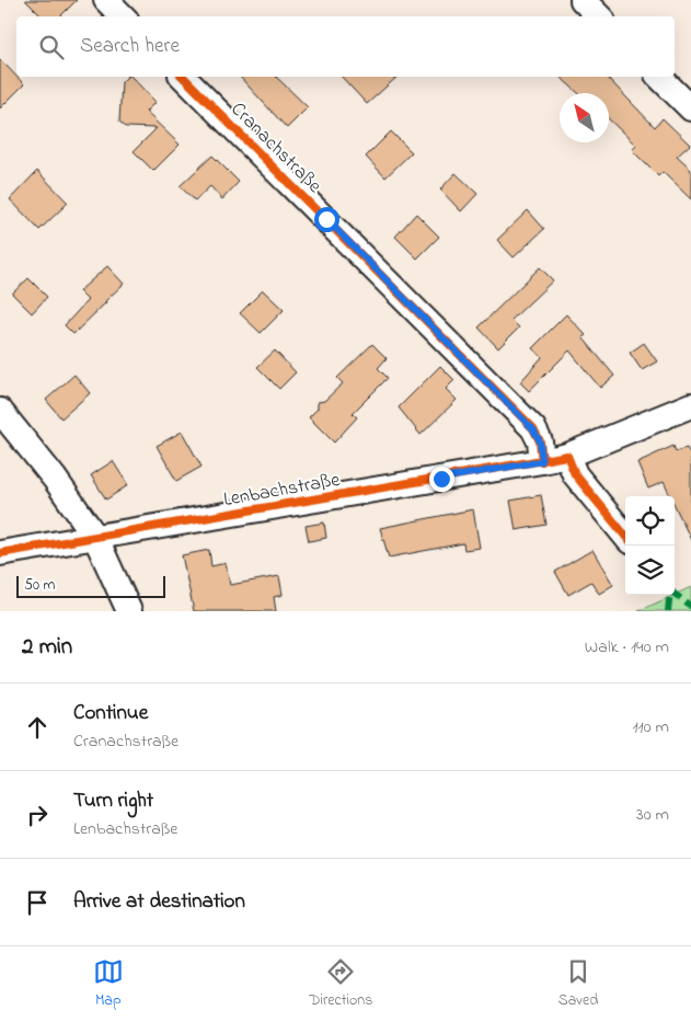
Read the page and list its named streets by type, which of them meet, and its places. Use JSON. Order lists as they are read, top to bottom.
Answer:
{
  "streets": {
    "street": ["Cranachstraße", "Lenbachstraße"]
  },
  "crossings": [
    ["Cranachstraße", "Lenbachstraße"]
  ],
  "scale_bar": "50 m",
  "north": "top left",
  "page": {
    "search": "Search here",
    "scale": "50 m",
    "heading": ["2 min", "Walk · 140 m"],
    "list": [
      ["Continue", "Cranachstraße", "110 m"],
      ["Turn right", "Lenbachstraße", "30 m"],
      "Arrive at destination"
    ],
    "nav": ["Map", "Directions", "Saved"]
  }
}
